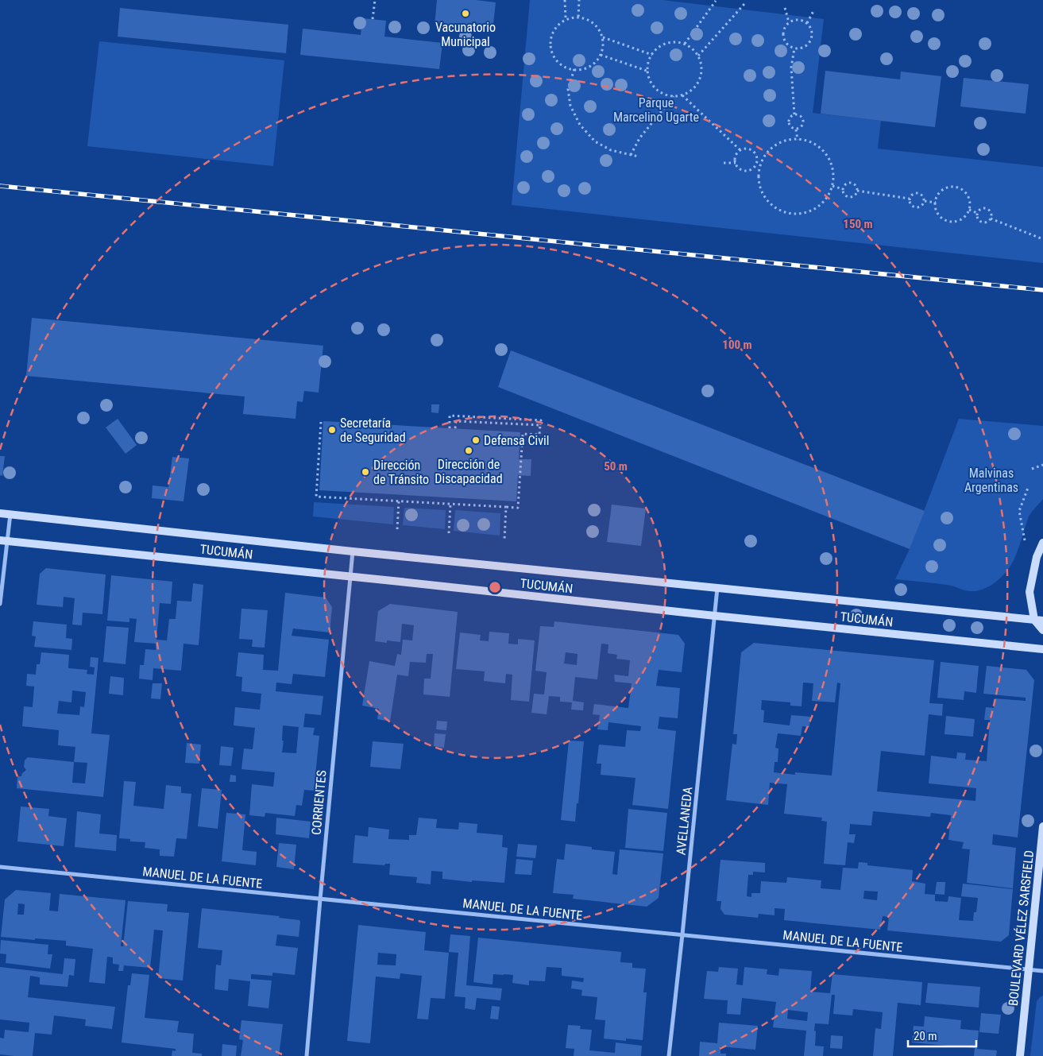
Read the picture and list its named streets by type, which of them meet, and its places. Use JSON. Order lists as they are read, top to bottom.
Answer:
{
  "streets": {
    "street": [
      "TUCUMÁN",
      "CORRIENTES",
      "AVELLANEDA",
      "MANUEL DE LA FUENTE",
      "BOULEVARD VÉLEZ SARSFIELD"
    ]
  },
  "crossings": [
    ["TUCUMÁN", "CORRIENTES"],
    ["TUCUMÁN", "AVELLANEDA"],
    ["CORRIENTES", "MANUEL DE LA FUENTE"],
    ["AVELLANEDA", "MANUEL DE LA FUENTE"],
    ["MANUEL DE LA FUENTE", "BOULEVARD VÉLEZ SARSFIELD"]
  ],
  "parks": ["Parque Marcelino Ugarte", "Malvinas Argentinas"],
  "places": [
    "Vacunatorio Municipal",
    "Secretaría de Seguridad",
    "Defensa Civil",
    "Dirección de Discapacidad",
    "Dirección de Tránsito"
  ],
  "scale_bar": "20 m",
  "rings": ["150 m", "100 m", "50 m"]
}
